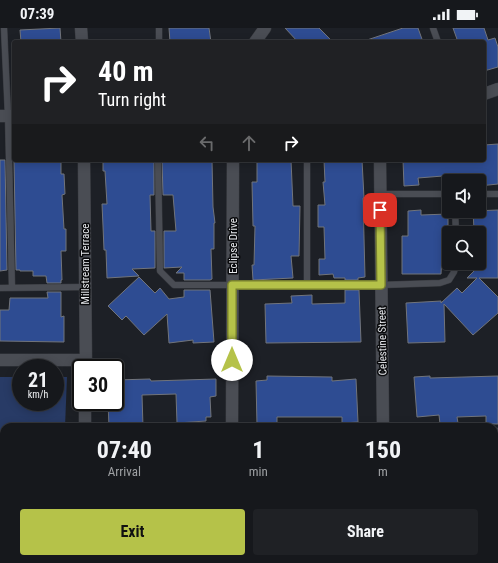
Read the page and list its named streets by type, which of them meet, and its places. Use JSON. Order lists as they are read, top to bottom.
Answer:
{
  "streets": {
    "street": ["Eclipse Drive", "Millstream Terrace", "Celestine Street"]
  },
  "page": {
    "status": "07:39",
    "turn": ["40 m", "Turn right"],
    "speed": "21 km/h",
    "limit": "30",
    "eta": [
      "07:40",
      "Arrival",
      "1",
      "min",
      "150",
      "m"
    ],
    "buttons": ["Exit", "Share"]
  }
}
